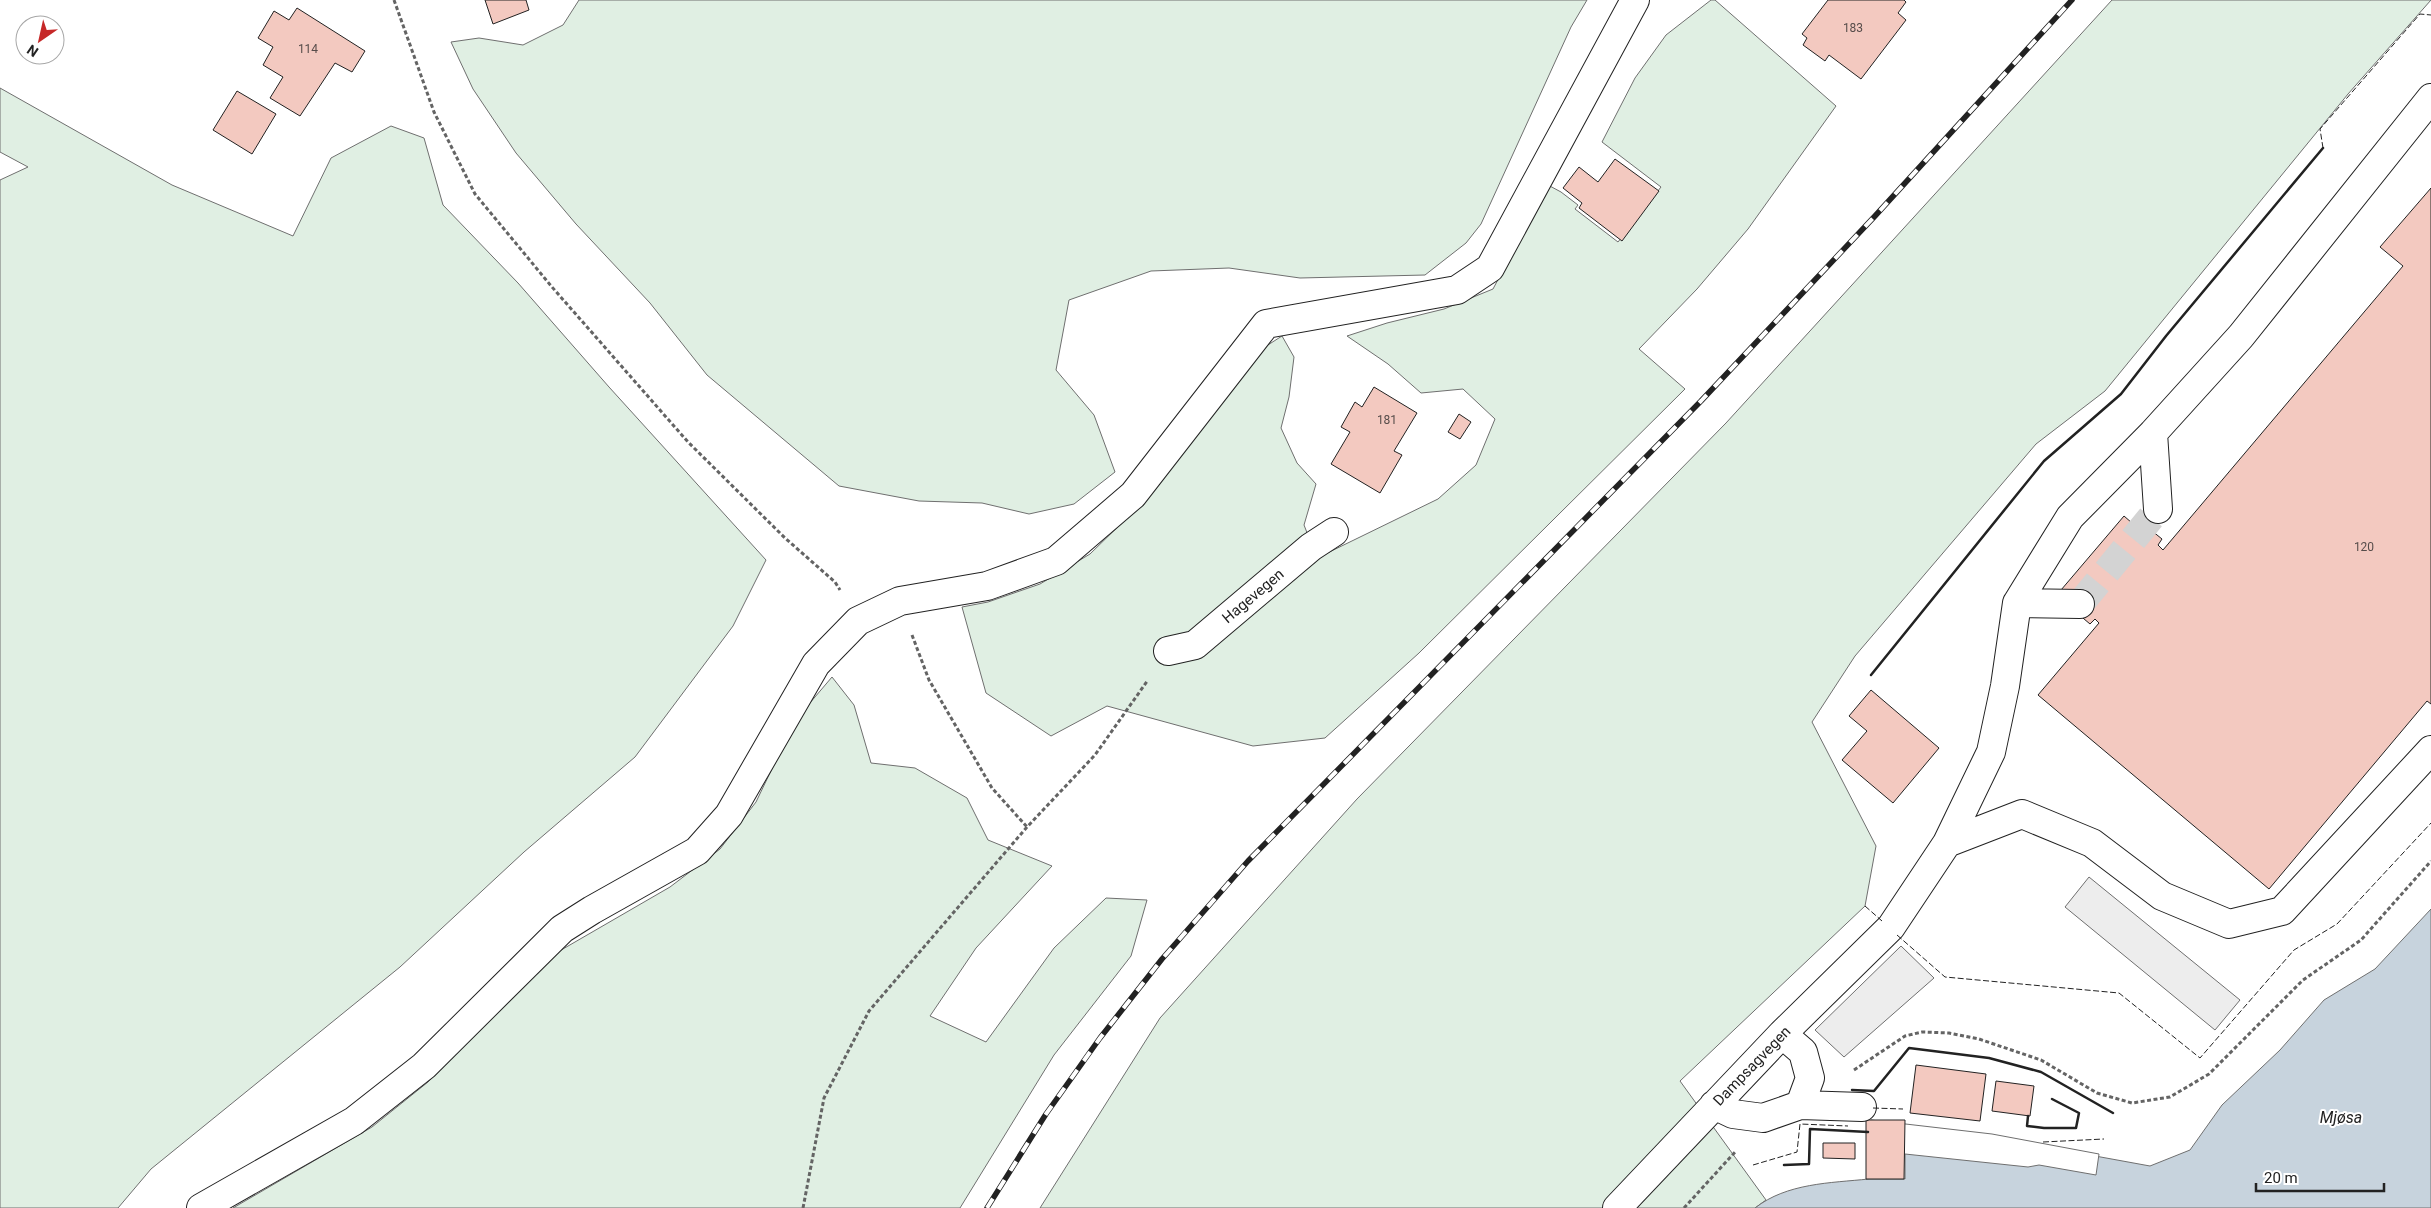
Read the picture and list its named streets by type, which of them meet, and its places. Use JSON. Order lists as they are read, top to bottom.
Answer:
{
  "streets": {
    "street": ["Hagevegen", "Dampsagvegen"]
  },
  "water": ["Mjøsa"],
  "house_numbers": [
    "183",
    "114",
    "181",
    "120"
  ],
  "scale_bar": "20 m",
  "north": "bottom left"
}
